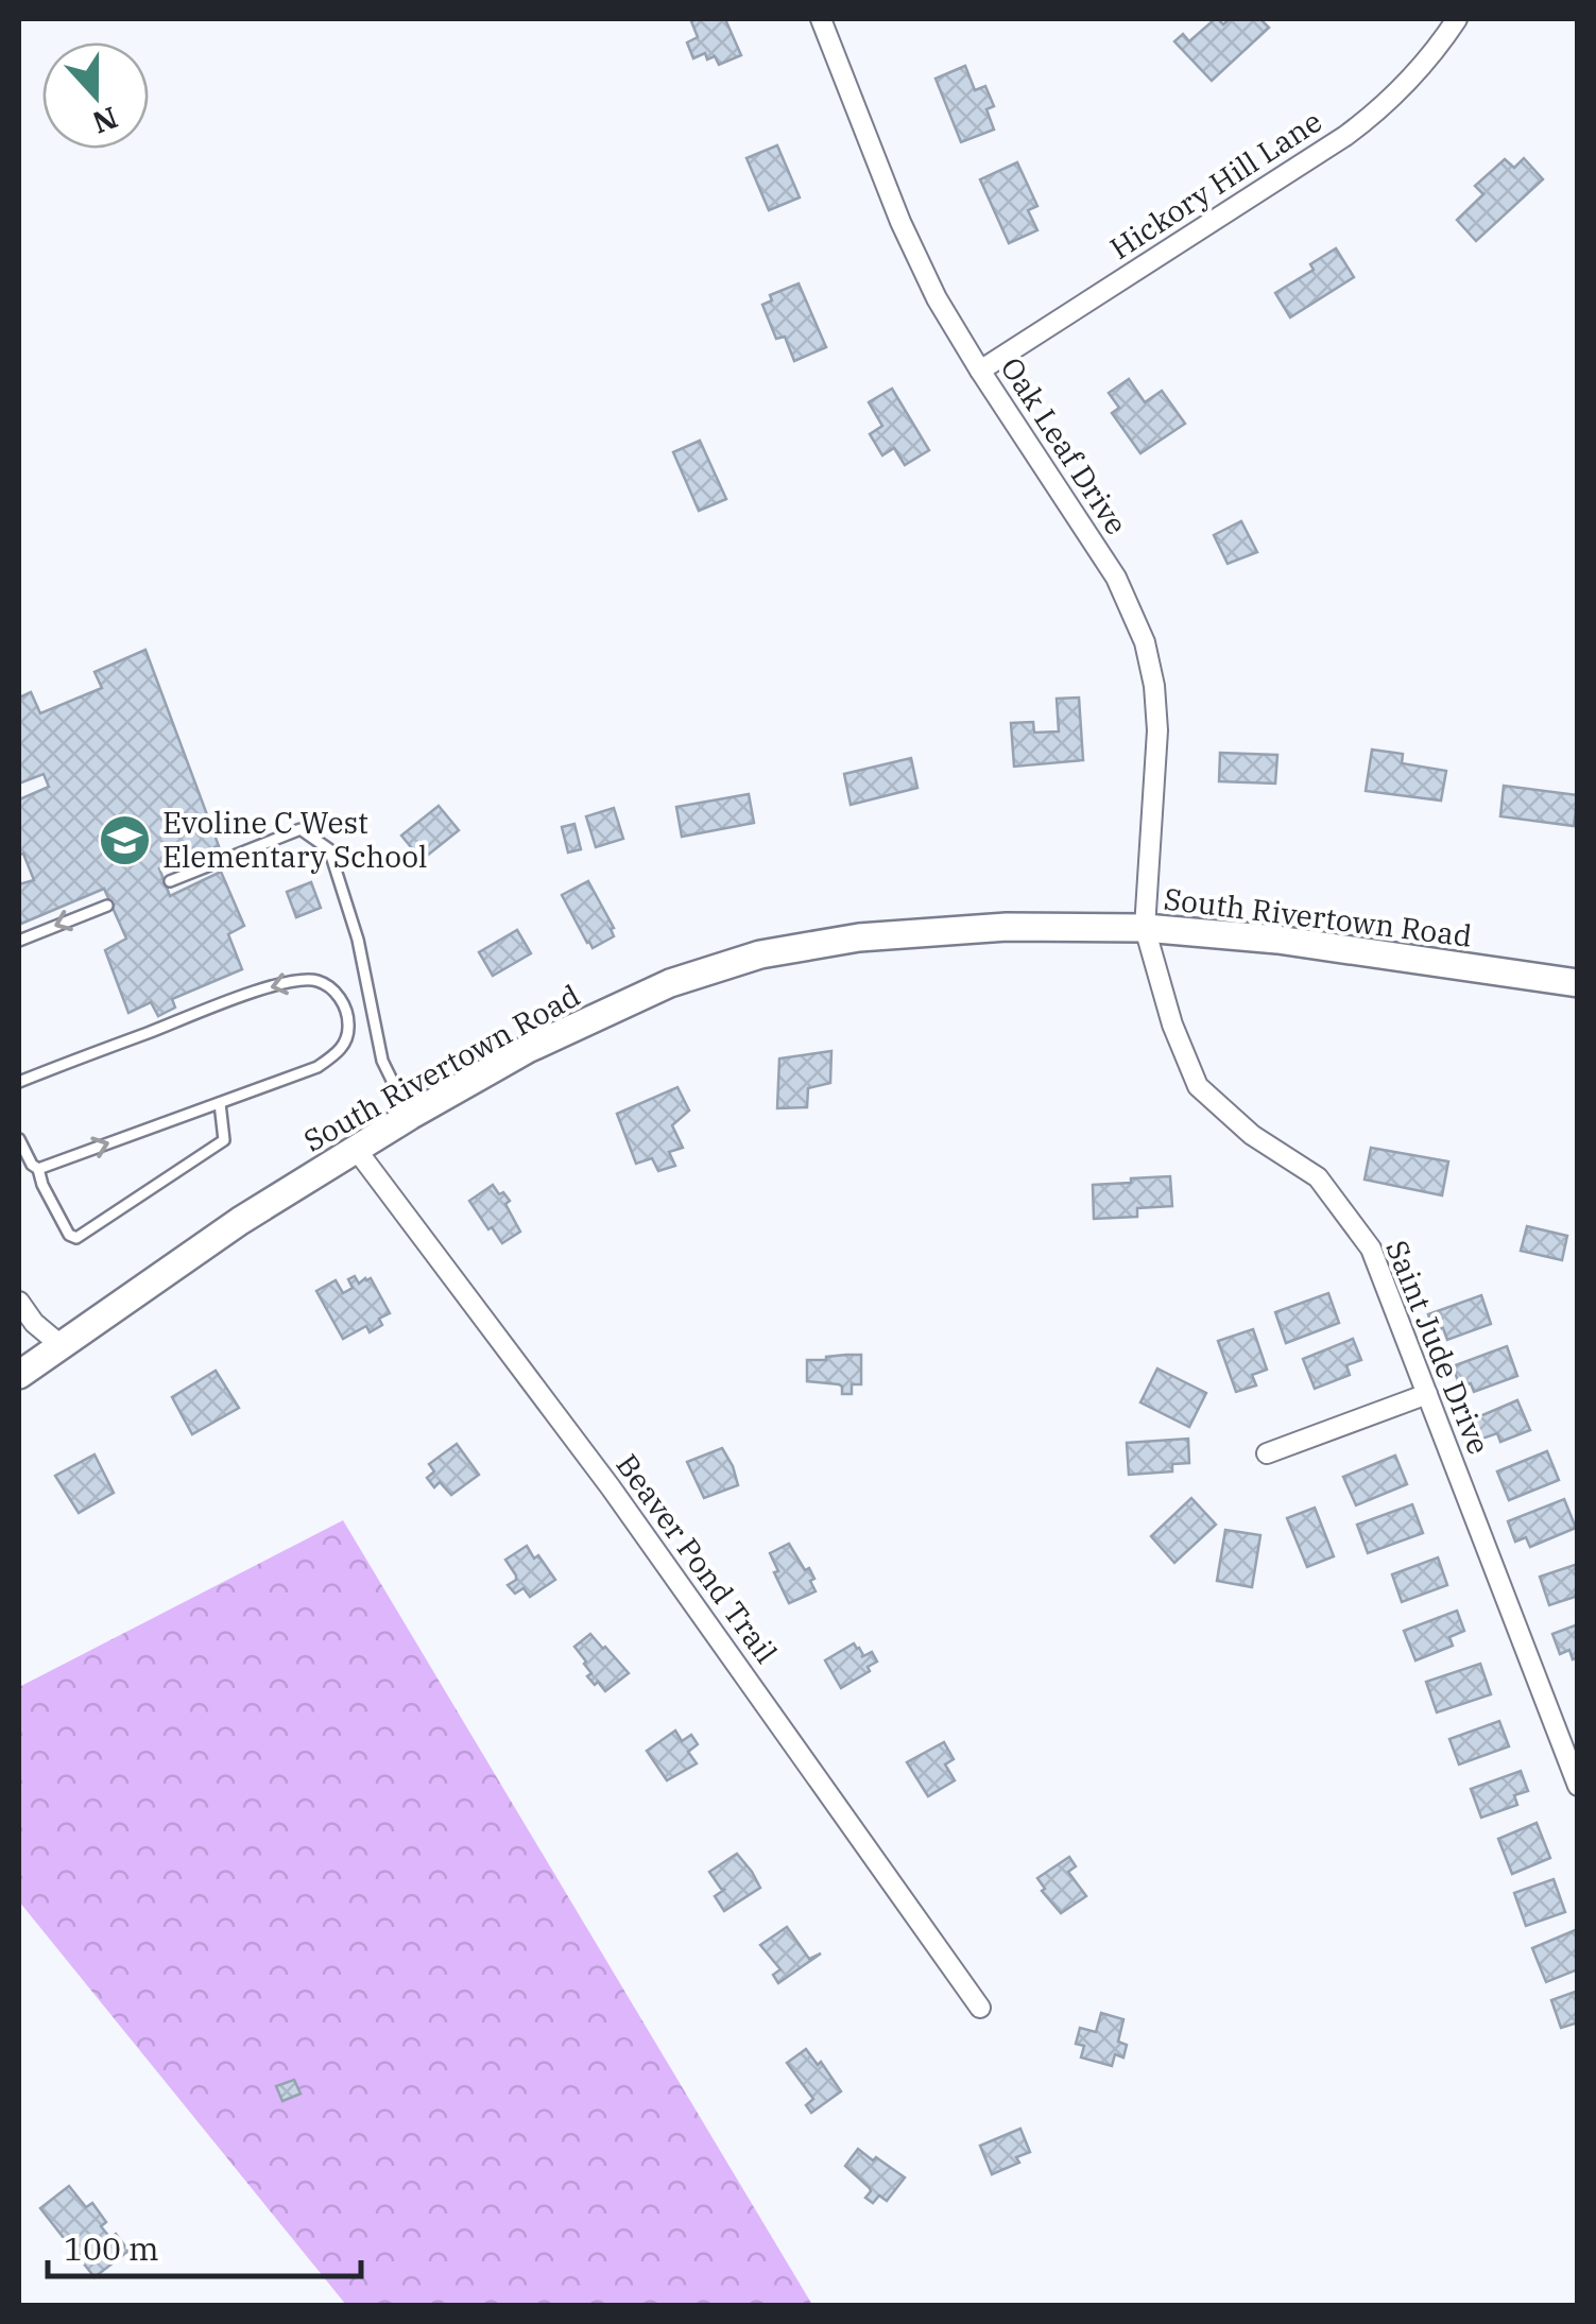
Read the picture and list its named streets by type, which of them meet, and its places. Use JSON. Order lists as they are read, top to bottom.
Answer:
{
  "streets": {
    "main road": ["South Rivertown Road"],
    "street": [
      "Hickory Hill Lane",
      "Oak Leaf Drive",
      "Saint Jude Drive",
      "Beaver Pond Trail"
    ]
  },
  "crossings": [
    ["Hickory Hill Lane", "Oak Leaf Drive"],
    ["Oak Leaf Drive", "South Rivertown Road"],
    ["Oak Leaf Drive", "Saint Jude Drive"],
    ["South Rivertown Road", "Saint Jude Drive"],
    ["South Rivertown Road", "Beaver Pond Trail"]
  ],
  "places": {
    "school or university": ["Evoline C West Elementary School"]
  },
  "scale_bar": "100 m",
  "north": "bottom"
}
